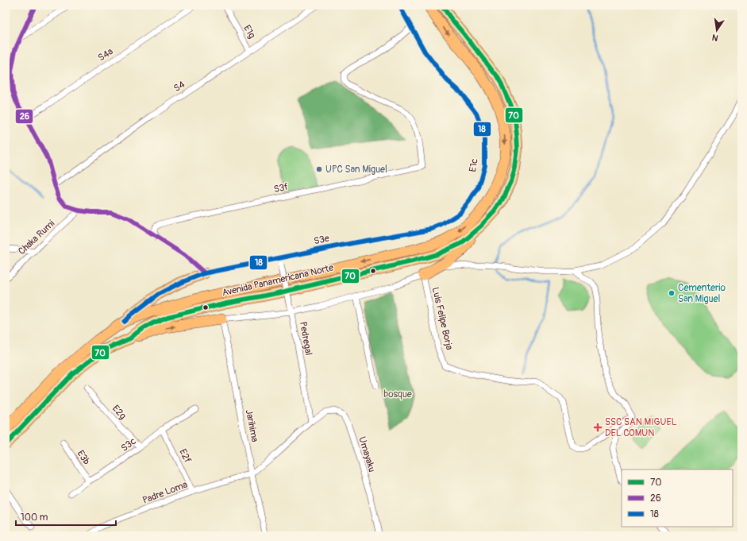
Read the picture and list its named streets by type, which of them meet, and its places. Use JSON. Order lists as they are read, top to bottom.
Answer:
{
  "streets": {
    "highway": ["Avenida Panamericana Norte"],
    "street": [
      "E1g",
      "S4a",
      "S4",
      "E1c",
      "S3f",
      "Chaka Rumi",
      "S3e",
      "Luis Felipe Borja",
      "Pedregal",
      "E2g",
      "Jarihima",
      "S3c",
      "Umayaku",
      "E2f",
      "E3b",
      "Padre Loma"
    ]
  },
  "crossings": [
    ["E1g", "S4"],
    ["E1c", "S3f"],
    ["E1c", "S3e"],
    ["S3e", "Pedregal"],
    ["Pedregal", "Umayaku"],
    ["E2g", "S3c"],
    ["Jarihima", "Padre Loma"],
    ["S3c", "E2f"],
    ["S3c", "E3b"],
    ["E2f", "Padre Loma"]
  ],
  "parks": ["bosque"],
  "places": {
    "other": ["UPC San Miguel", "Cementerio San Miguel"],
    "health": ["SSC SAN MIGUEL DEL COMUN"]
  },
  "lines": ["transit line 70", "transit line 26", "transit line 18"],
  "legend": ["70", "26", "18"],
  "scale_bar": "100 m",
  "north": "bottom"
}
